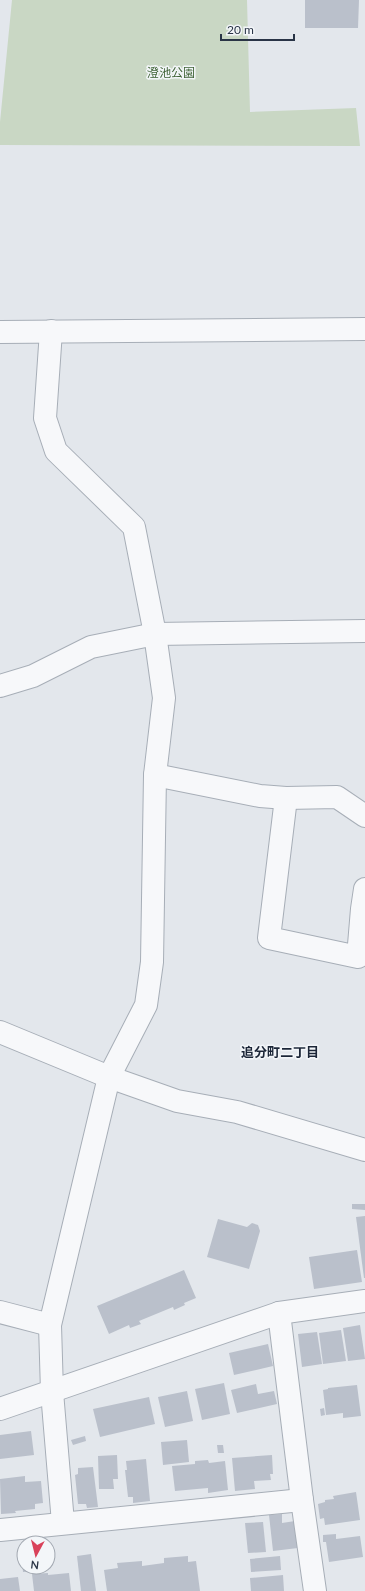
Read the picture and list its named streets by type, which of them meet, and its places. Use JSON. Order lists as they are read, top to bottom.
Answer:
{
  "districts": ["追分町二丁目"],
  "parks": ["澄池公園"],
  "scale_bar": "20 m",
  "north": "bottom"
}
